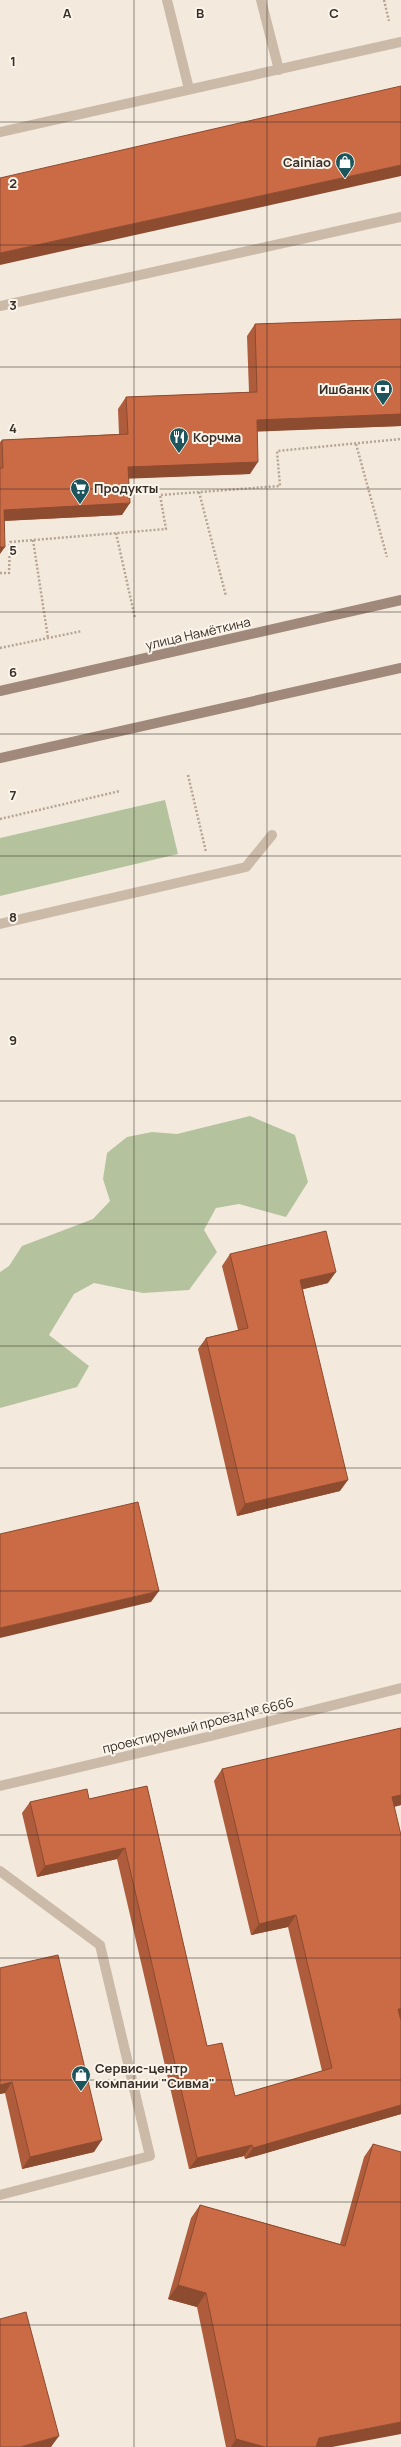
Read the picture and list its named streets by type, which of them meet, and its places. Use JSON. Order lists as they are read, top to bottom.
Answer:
{
  "streets": {
    "main road": ["улица Намёткина"],
    "street": ["проектируемый проезд № 6666"]
  },
  "places": {
    "shop": ["Cainiao", "Сервис-центр компании \"Сивма\""],
    "bank": ["Ишбанк"],
    "restaurant": ["Корчма"],
    "supermarket": ["Продукты"]
  },
  "grid": {
    "columns": ["A", "B", "C"],
    "rows": [
      "1",
      "2",
      "3",
      "4",
      "5",
      "6",
      "7",
      "8",
      "9"
    ]
  }
}
